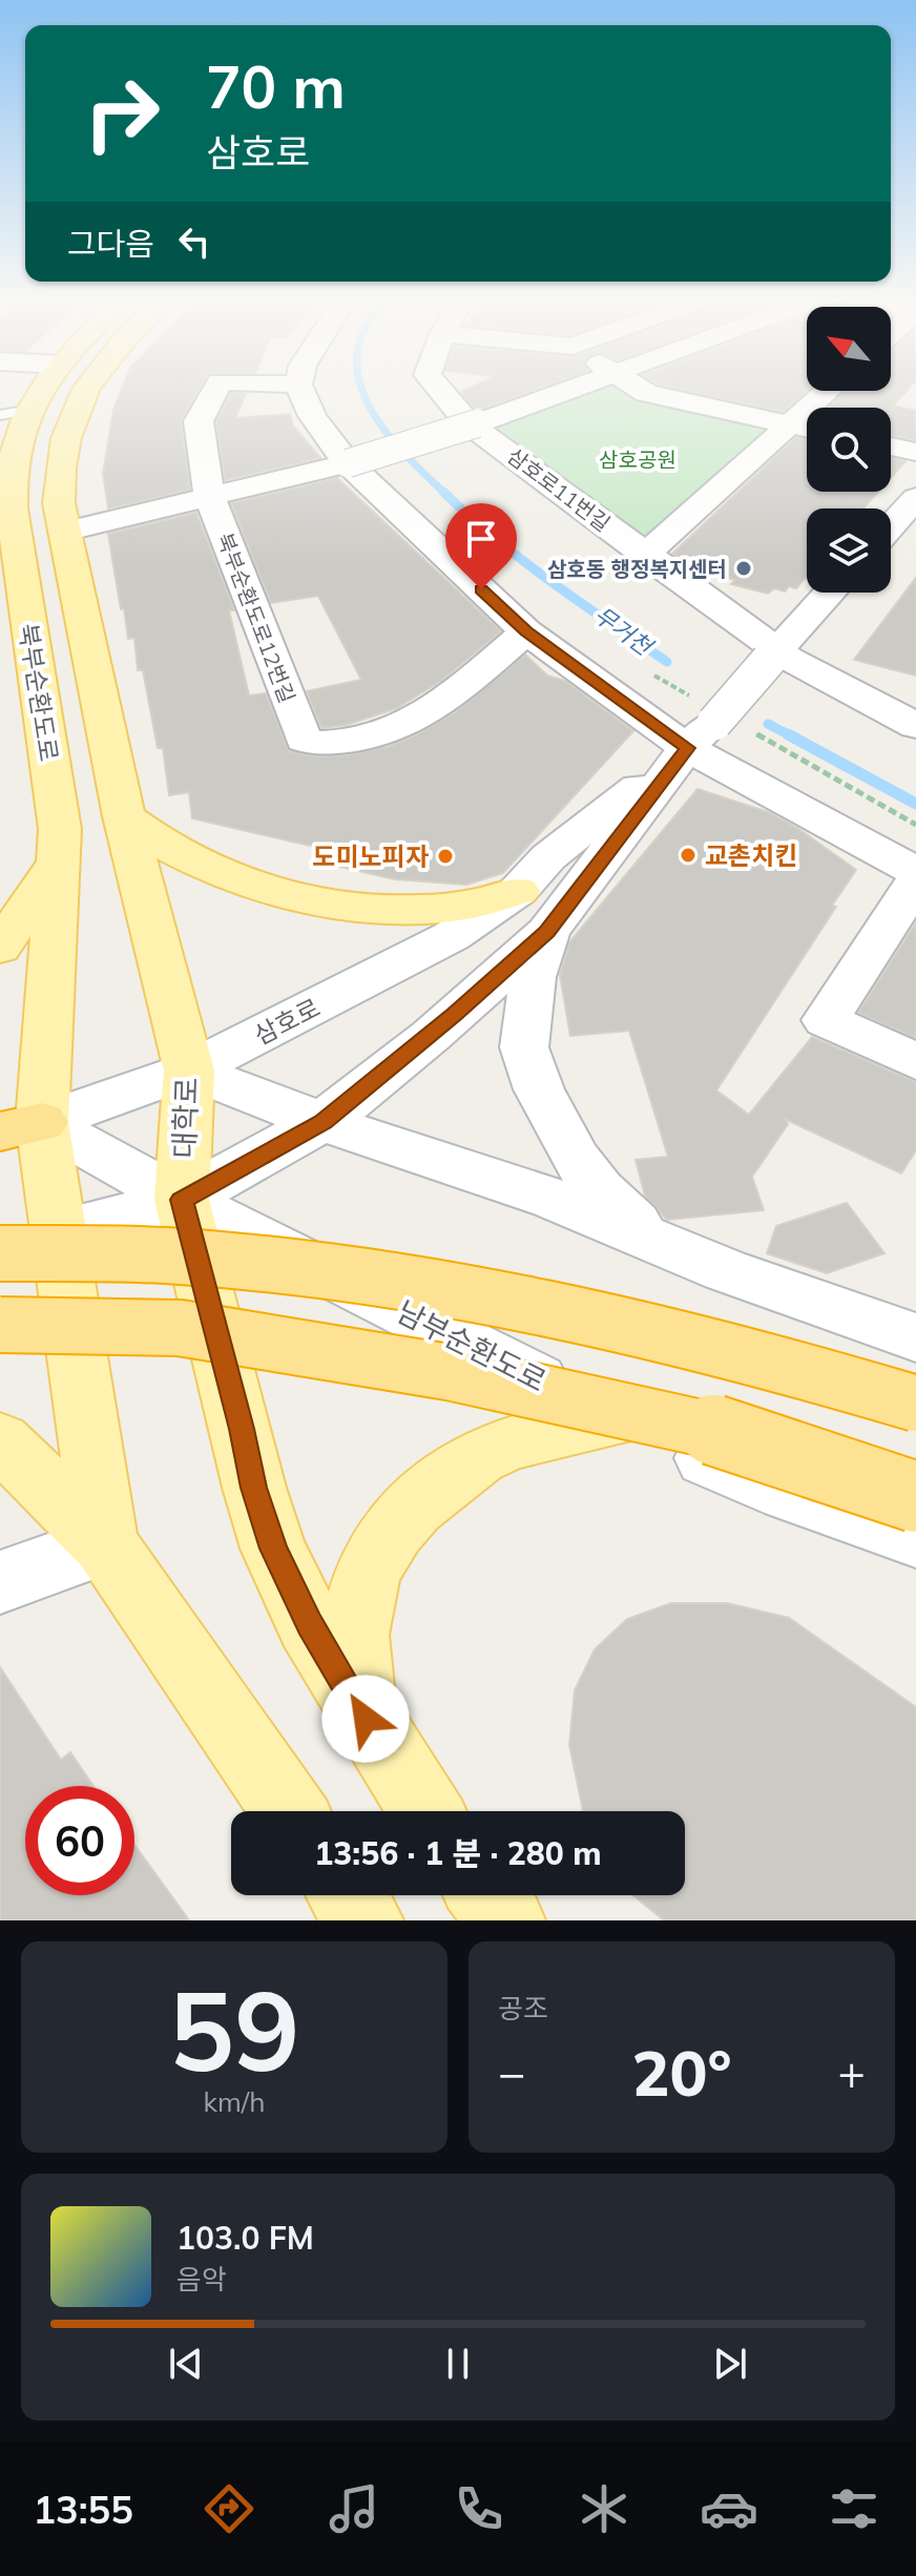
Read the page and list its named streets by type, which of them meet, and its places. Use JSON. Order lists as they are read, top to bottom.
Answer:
{
  "streets": {
    "main road": ["북부순환도로", "대학로"],
    "street": [
      "삼호로11번길",
      "북부순환도로12번길",
      "삼호로",
      "남부순환도로"
    ]
  },
  "crossings": [
    ["북부순환도로", "삼호로"],
    ["북부순환도로", "남부순환도로"],
    ["삼호로", "대학로"],
    ["삼호로", "남부순환도로"],
    ["대학로", "남부순환도로"]
  ],
  "water": ["무거천"],
  "parks": ["삼호공원"],
  "places": ["삼호동 행정복지센터", "교촌치킨", "도미노피자"],
  "north": "top left",
  "page": {
    "turn": ["70 m", "삼호로"],
    "then": "그다음",
    "limit": "60",
    "trip": "13:56 · 1 분 · 280 m",
    "tile": [
      ["59", "km/h"],
      "공조"
    ],
    "heat": ["−", "20°", "+"],
    "song": ["103.0 FM", "음악"],
    "tabs": "13:55"
  }
}
